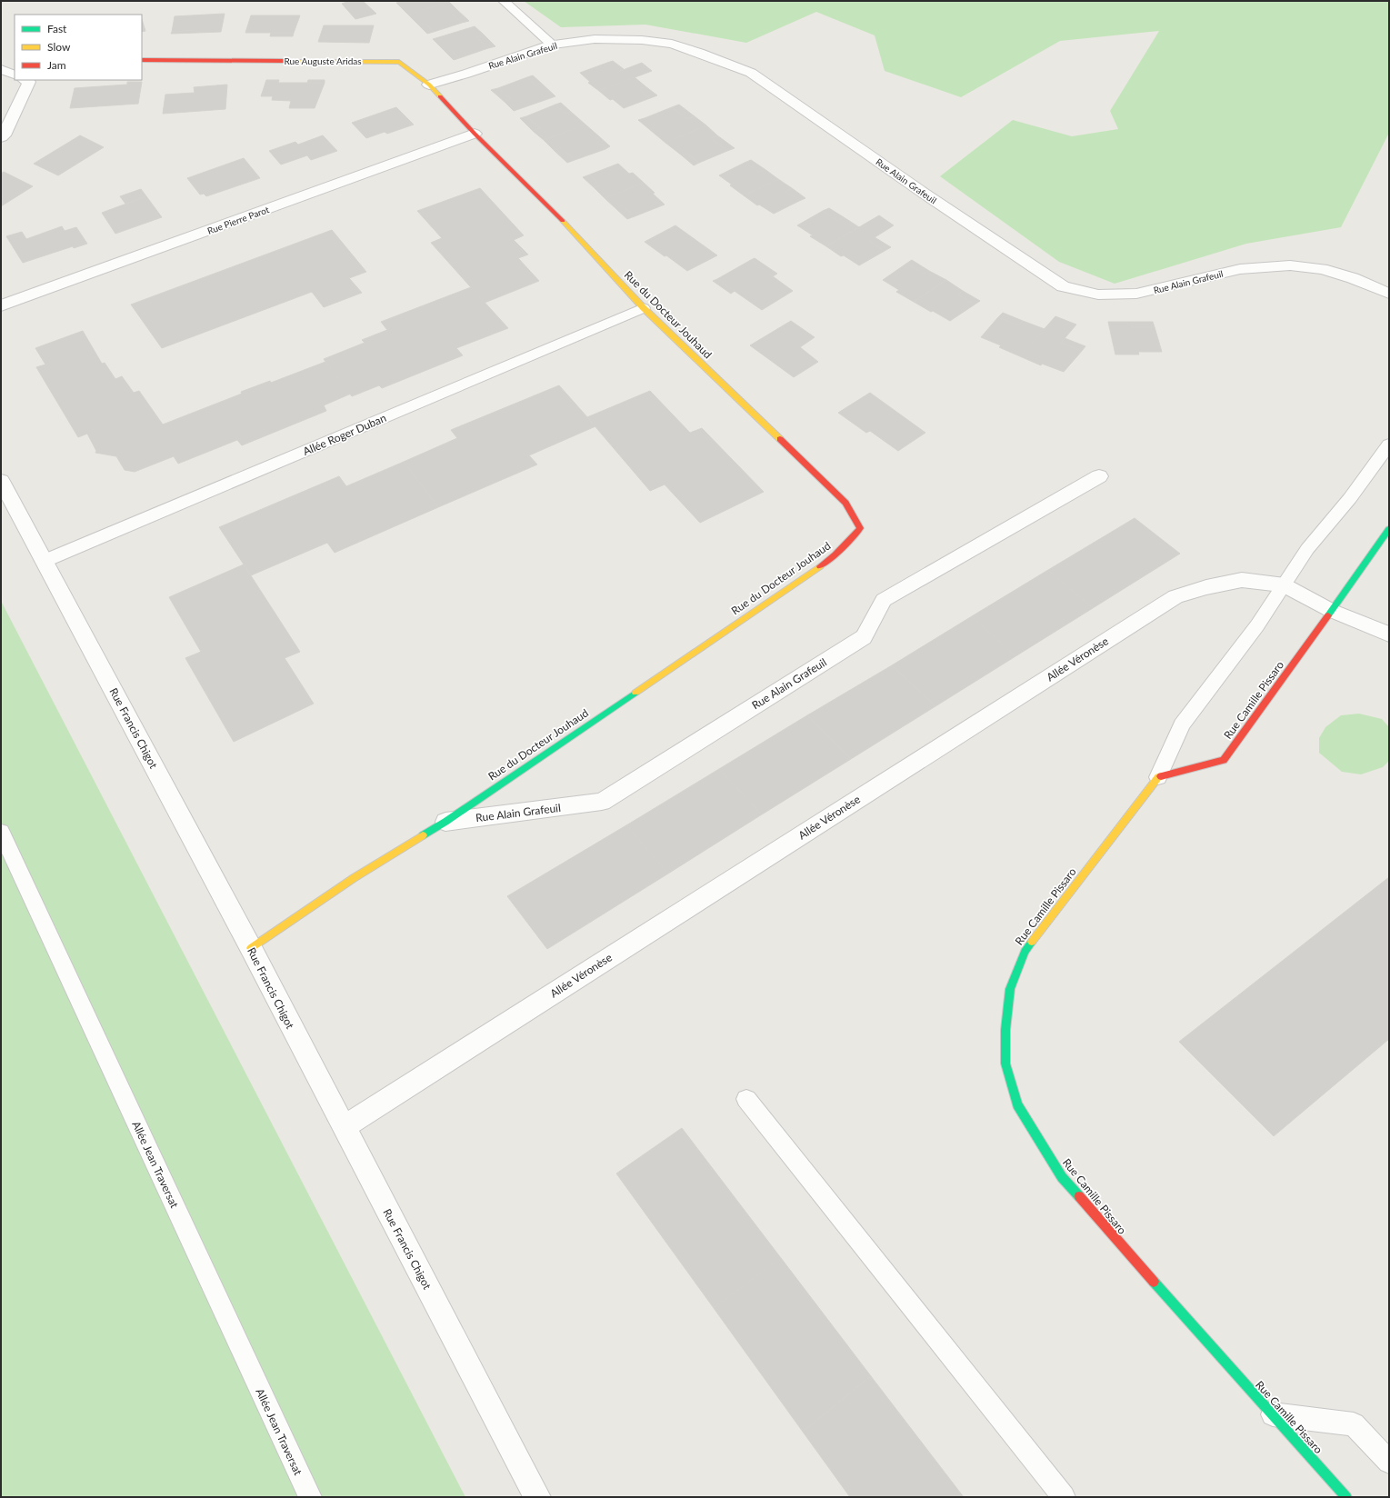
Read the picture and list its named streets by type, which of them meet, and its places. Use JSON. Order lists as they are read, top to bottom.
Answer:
{
  "streets": {
    "street": [
      "Rue Alain Grafeuil",
      "Rue Auguste Aridas",
      "Rue Pierre Parot",
      "Rue du Docteur Jouhaud",
      "Allée Véronèse",
      "Rue Camille Pissaro",
      "Rue Francis Chigot"
    ],
    "lane": ["Allée Roger Duban", "Allée Jean Traversat"]
  },
  "crossings": [
    ["Rue Alain Grafeuil", "Rue Auguste Aridas"],
    ["Rue Alain Grafeuil", "Rue du Docteur Jouhaud"],
    ["Rue Auguste Aridas", "Rue Pierre Parot"],
    ["Rue Auguste Aridas", "Rue du Docteur Jouhaud"],
    ["Rue Pierre Parot", "Rue du Docteur Jouhaud"],
    ["Rue du Docteur Jouhaud", "Allée Roger Duban"],
    ["Rue du Docteur Jouhaud", "Rue Francis Chigot"],
    ["Allée Roger Duban", "Rue Francis Chigot"],
    ["Allée Véronèse", "Rue Camille Pissaro"],
    ["Allée Véronèse", "Rue Francis Chigot"]
  ],
  "legend": ["Fast", "Slow", "Jam"]
}
